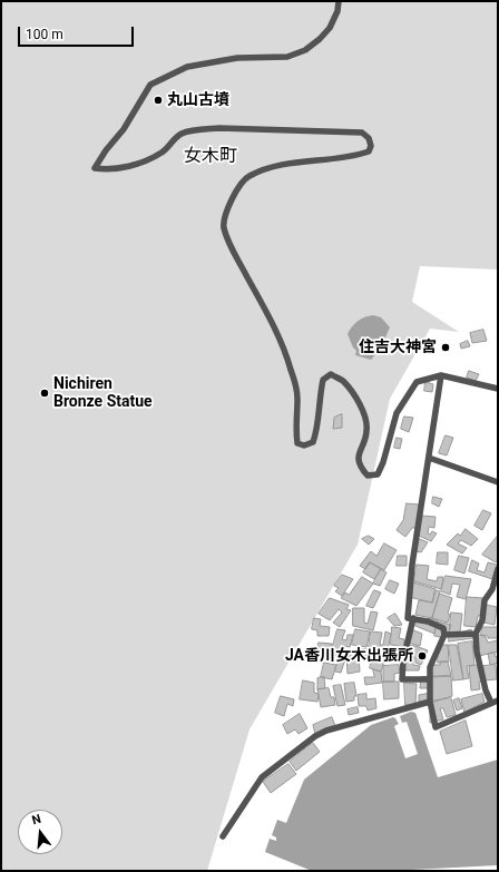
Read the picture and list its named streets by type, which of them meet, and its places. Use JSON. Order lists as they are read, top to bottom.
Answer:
{
  "districts": ["女木町"],
  "places": [
    "丸山古墳",
    "住吉大神宮",
    "Nichiren Bronze Statue",
    "JA香川女木出張所"
  ],
  "scale_bar": "100 m",
  "north": "top"
}
